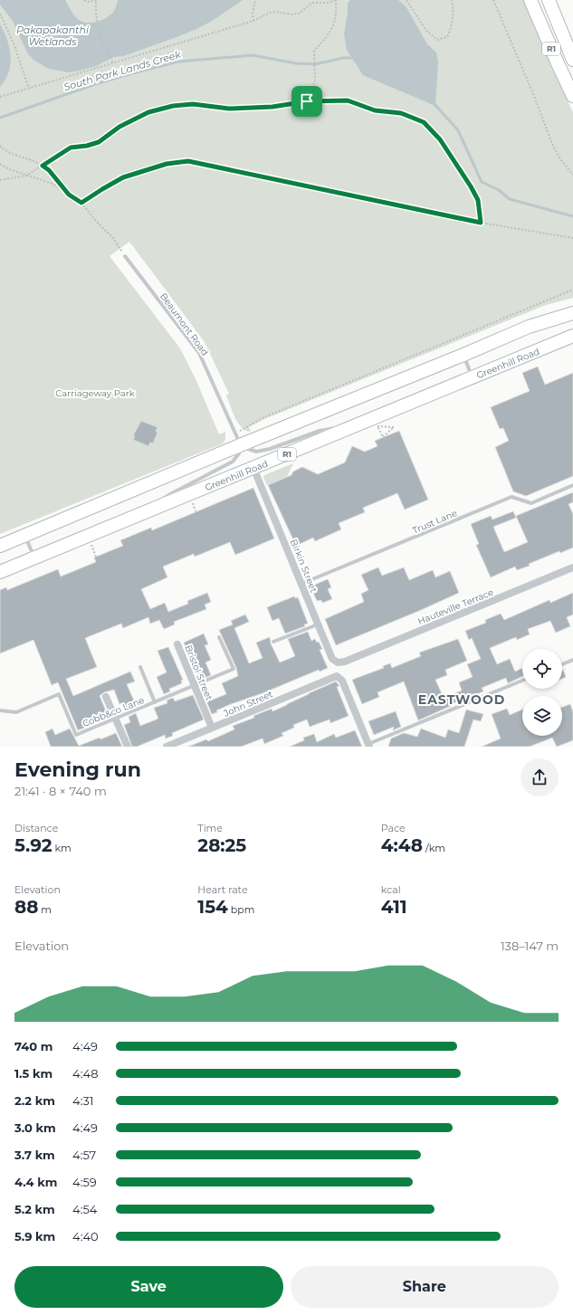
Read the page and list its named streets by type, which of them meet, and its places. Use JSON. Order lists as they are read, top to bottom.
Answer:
{
  "streets": {
    "highway": ["R1", "Greenhill Road"],
    "street": [
      "Birkin Street",
      "Hauteville Terrace",
      "Bristol Street",
      "John Street"
    ],
    "lane": ["Beaumont Road", "Trust Lane", "Cobb&co Lane"]
  },
  "crossings": [
    ["Greenhill Road", "Birkin Street"],
    ["Trust Lane", "Birkin Street"],
    ["Birkin Street", "Hauteville Terrace"],
    ["Bristol Street", "John Street"],
    ["Bristol Street", "Cobb&co Lane"]
  ],
  "districts": ["EASTWOOD"],
  "water": ["Pakapakanthi Wetlands", "South Park Lands Creek"],
  "parks": ["Carriageway Park"],
  "page": {
    "heading": ["Evening run", "21:41 · 8 × 740 m"],
    "stats": [
      ["Distance", "5.92 km"],
      ["Time", "28:25"],
      ["Pace", "4:48 /km"],
      ["Elevation", "88 m"],
      ["Heart rate", "154 bpm"],
      ["kcal", "411"]
    ],
    "chart": ["Elevation", "138–147 m"],
    "list": [
      {
        "name": "740 m",
        "note": "4:49"
      },
      {
        "name": "1.5 km",
        "note": "4:48"
      },
      {
        "name": "2.2 km",
        "note": "4:31"
      },
      {
        "name": "3.0 km",
        "note": "4:49"
      },
      {
        "name": "3.7 km",
        "note": "4:57"
      },
      {
        "name": "4.4 km",
        "note": "4:59"
      },
      {
        "name": "5.2 km",
        "note": "4:54"
      },
      {
        "name": "5.9 km",
        "note": "4:40"
      }
    ],
    "buttons": ["Save", "Share"]
  }
}
